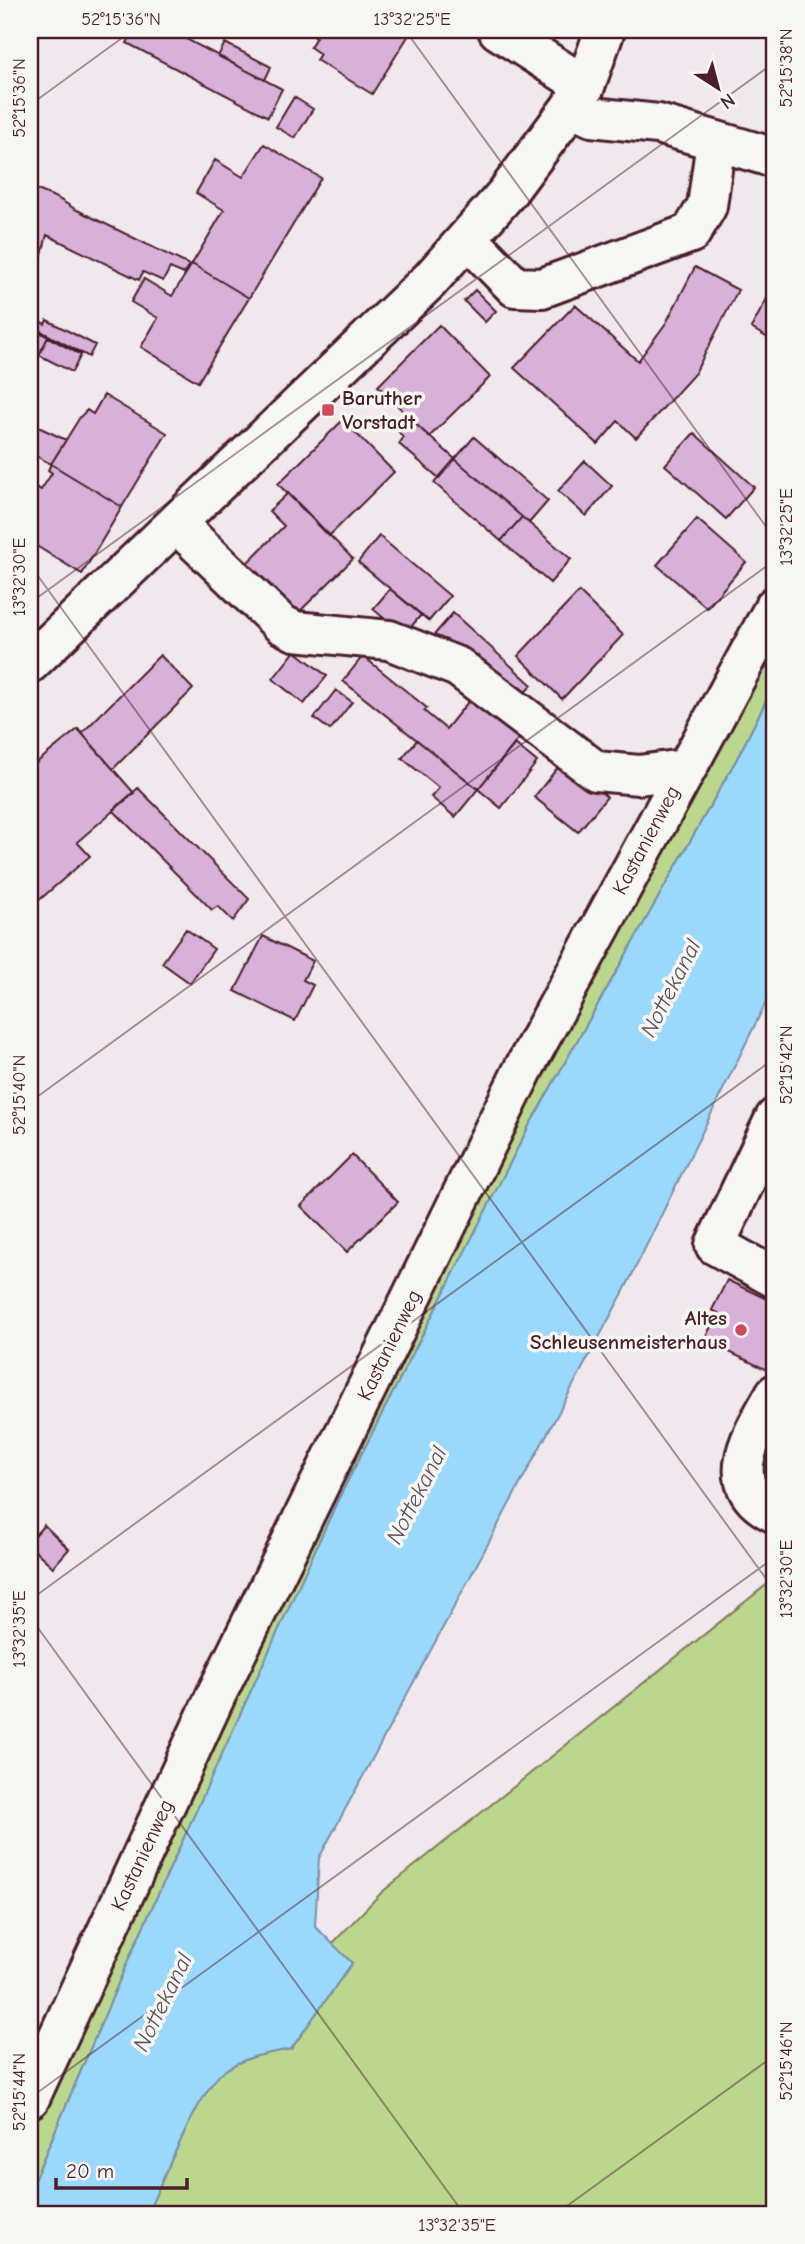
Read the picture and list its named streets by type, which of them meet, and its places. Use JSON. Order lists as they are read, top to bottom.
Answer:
{
  "streets": {
    "street": ["Kastanienweg"]
  },
  "water": ["Nottekanal"],
  "places": {
    "transit": ["Baruther Vorstadt"],
    "other": ["Altes Schleusenmeisterhaus"]
  },
  "scale_bar": "20 m",
  "north": "bottom right",
  "coordinates": [
    "52°15'36\"N",
    "13°32'25\"E",
    "52°15'38\"N",
    "13°32'30\"E",
    "52°15'42\"N",
    "52°15'40\"N",
    "13°32'35\"E",
    "52°15'46\"N",
    "52°15'44\"N"
  ]
}
